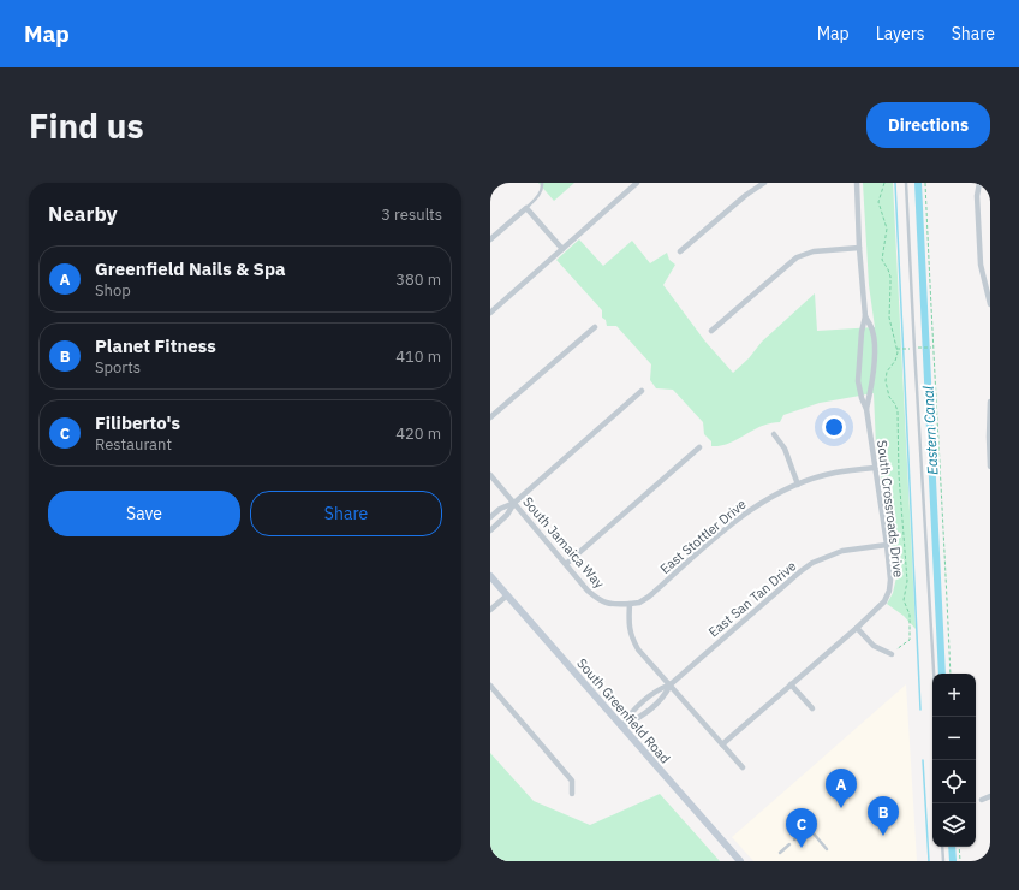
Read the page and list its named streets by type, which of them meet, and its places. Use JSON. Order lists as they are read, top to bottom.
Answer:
{
  "streets": {
    "main road": ["South Greenfield Road"],
    "street": [
      "South Crossroads Drive",
      "East Stottler Drive",
      "South Jamaica Way",
      "East San Tan Drive"
    ]
  },
  "crossings": [
    ["South Crossroads Drive", "East Stottler Drive"],
    ["South Crossroads Drive", "East San Tan Drive"],
    ["East Stottler Drive", "South Jamaica Way"],
    ["East San Tan Drive", "South Greenfield Road"]
  ],
  "water": ["Eastern Canal"],
  "page": {
    "header": "Map",
    "nav": ["Map", "Layers", "Share"],
    "buttons": [
      "Directions",
      ["Save", "Share"]
    ],
    "title": "Find us",
    "heading": ["Nearby", "3 results"],
    "list": [
      {
        "mark": "A",
        "name": "Greenfield Nails & Spa",
        "note": "Shop",
        "value": "380 m"
      },
      {
        "mark": "B",
        "name": "Planet Fitness",
        "note": "Sports",
        "value": "410 m"
      },
      {
        "mark": "C",
        "name": "Filiberto's",
        "note": "Restaurant",
        "value": "420 m"
      }
    ],
    "map_buttons": ["+", "−"],
    "pins": ["A", "B", "C"]
  }
}
